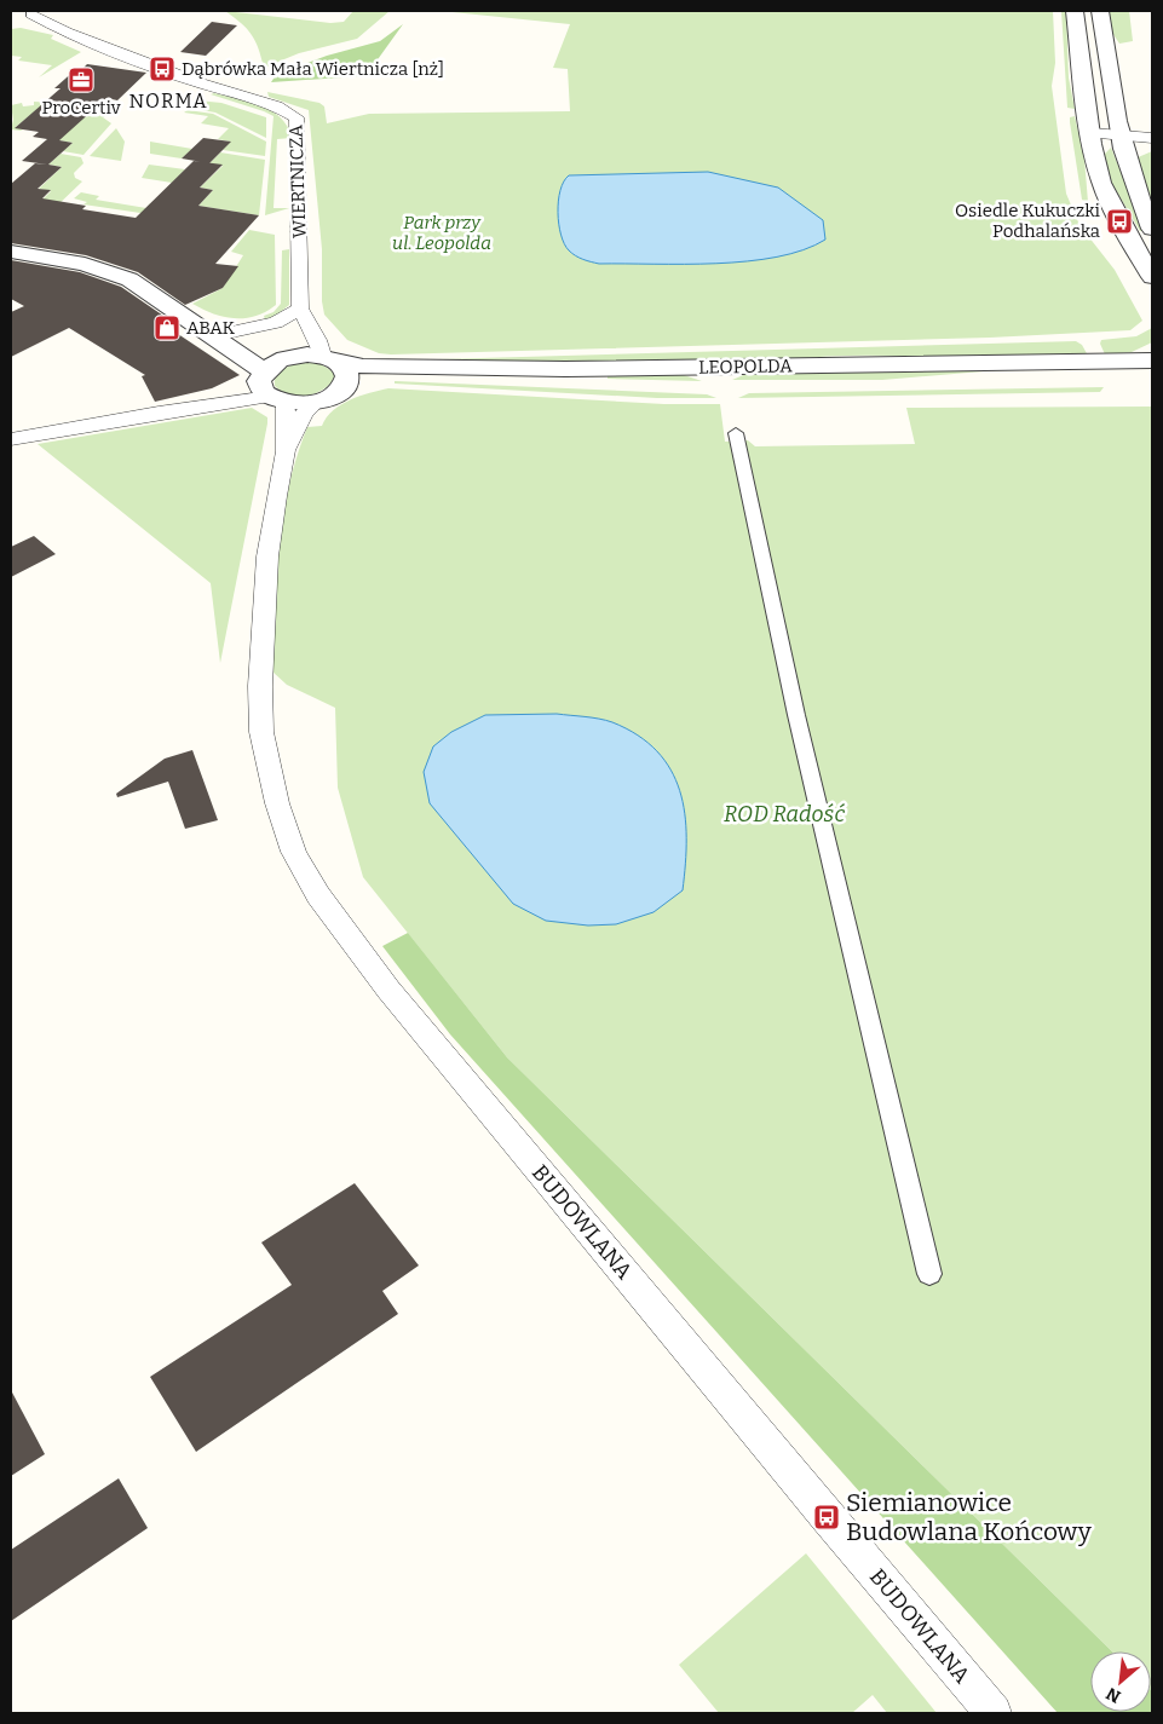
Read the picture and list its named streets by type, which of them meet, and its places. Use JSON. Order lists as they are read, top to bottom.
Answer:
{
  "streets": {
    "street": ["WIERTNICZA", "LEOPOLDA", "BUDOWLANA"]
  },
  "crossings": [
    ["WIERTNICZA", "LEOPOLDA"],
    ["WIERTNICZA", "BUDOWLANA"]
  ],
  "districts": ["NORMA"],
  "parks": ["Park przy ul. Leopolda", "ROD Radość"],
  "places": {
    "bus stop": ["Dąbrówka Mała Wiertnicza [nż]", "Osiedle Kukuczki Podhalańska", "Siemianowice Budowlana Końcowy"],
    "office": ["ProCertiv"],
    "shop": ["ABAK"]
  },
  "north": "bottom left"
}
